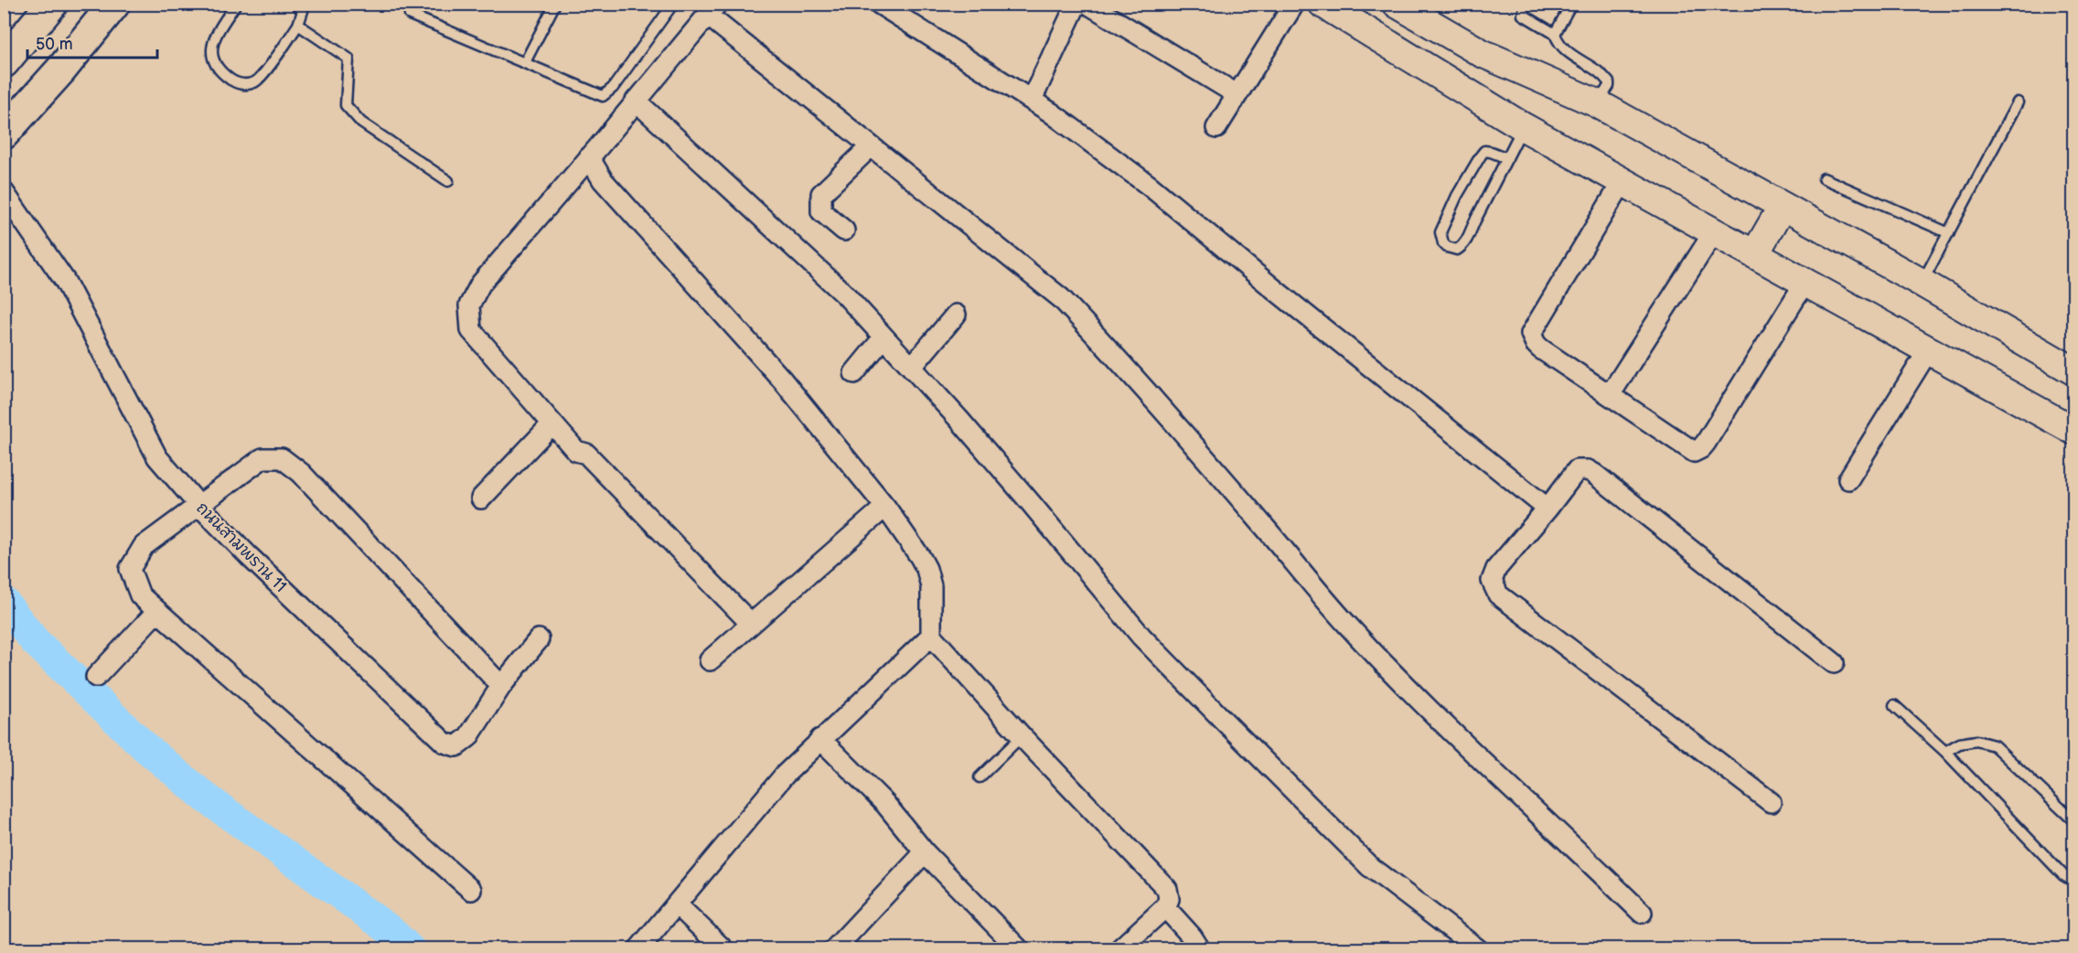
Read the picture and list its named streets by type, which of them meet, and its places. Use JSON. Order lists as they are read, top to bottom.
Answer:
{
  "streets": {
    "street": ["ถนนสามพราน 11"]
  },
  "scale_bar": "50 m"
}
